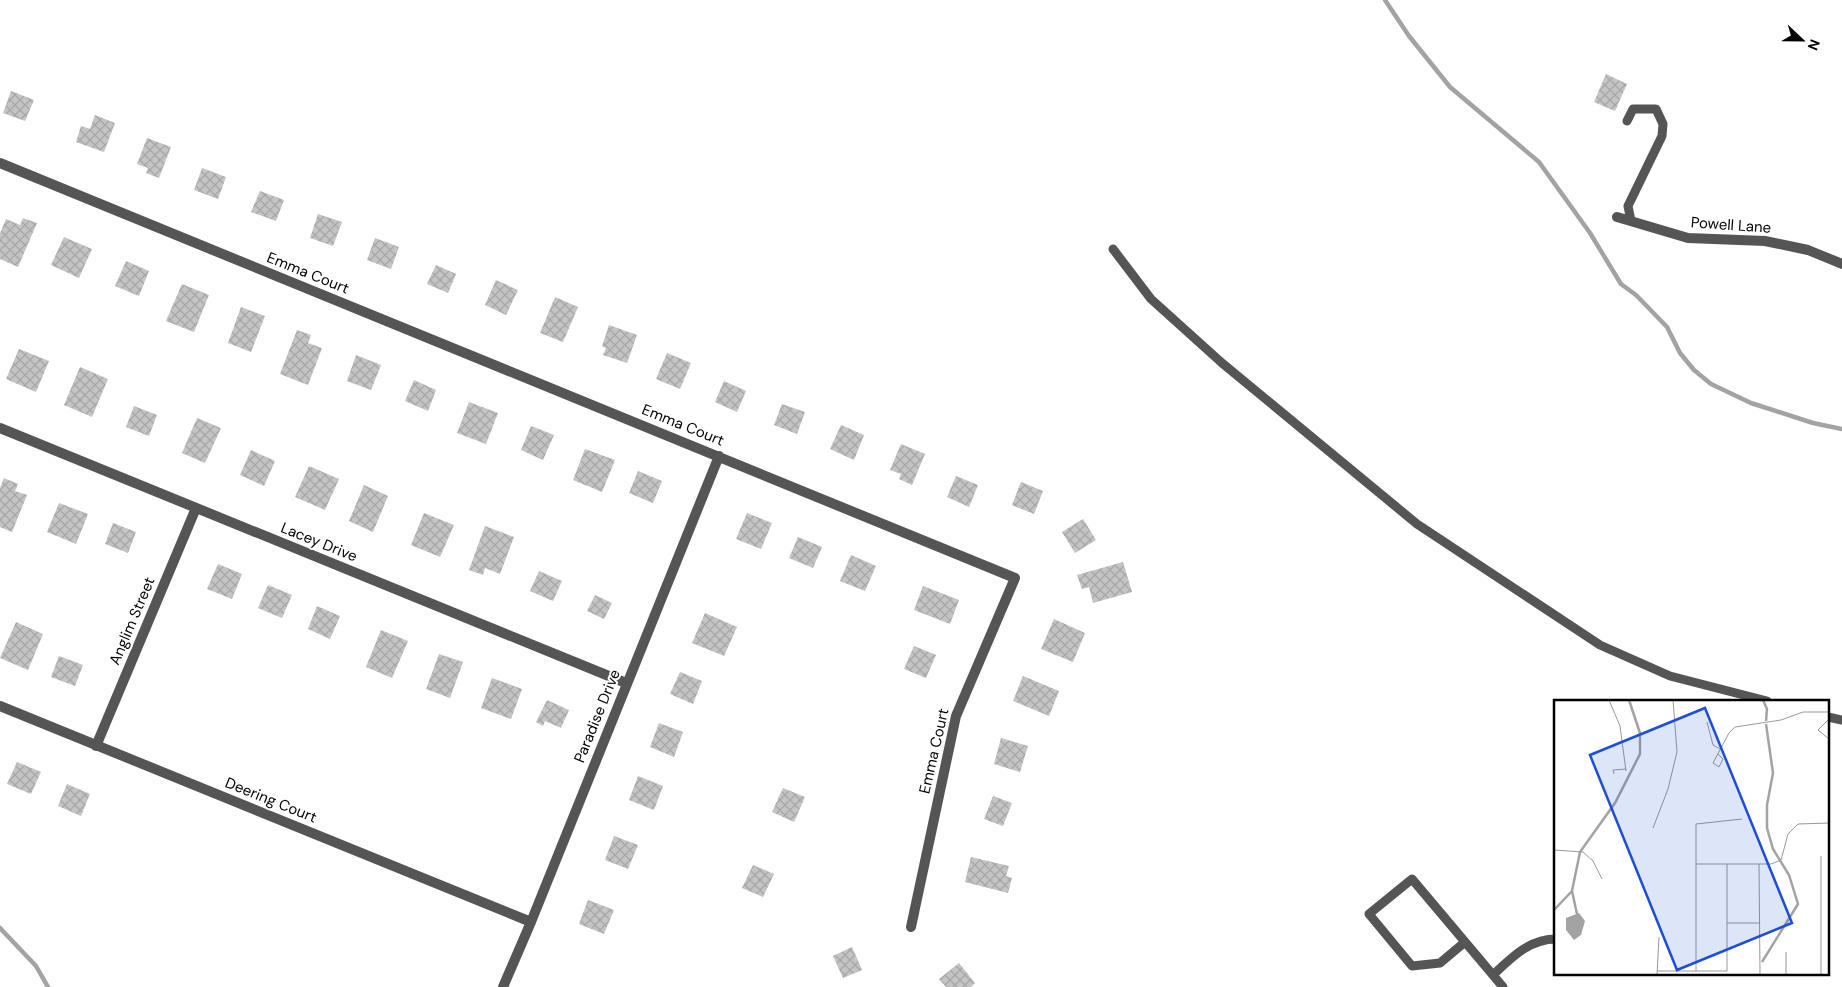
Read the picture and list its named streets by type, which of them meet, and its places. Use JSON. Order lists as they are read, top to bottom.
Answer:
{
  "streets": {
    "street": [
      "Powell Lane",
      "Emma Court",
      "Lacey Drive",
      "Anglim Street",
      "Paradise Drive",
      "Deering Court"
    ]
  },
  "crossings": [
    ["Emma Court", "Paradise Drive"],
    ["Lacey Drive", "Anglim Street"],
    ["Lacey Drive", "Paradise Drive"],
    ["Anglim Street", "Deering Court"],
    ["Paradise Drive", "Deering Court"]
  ],
  "north": "right"
}
